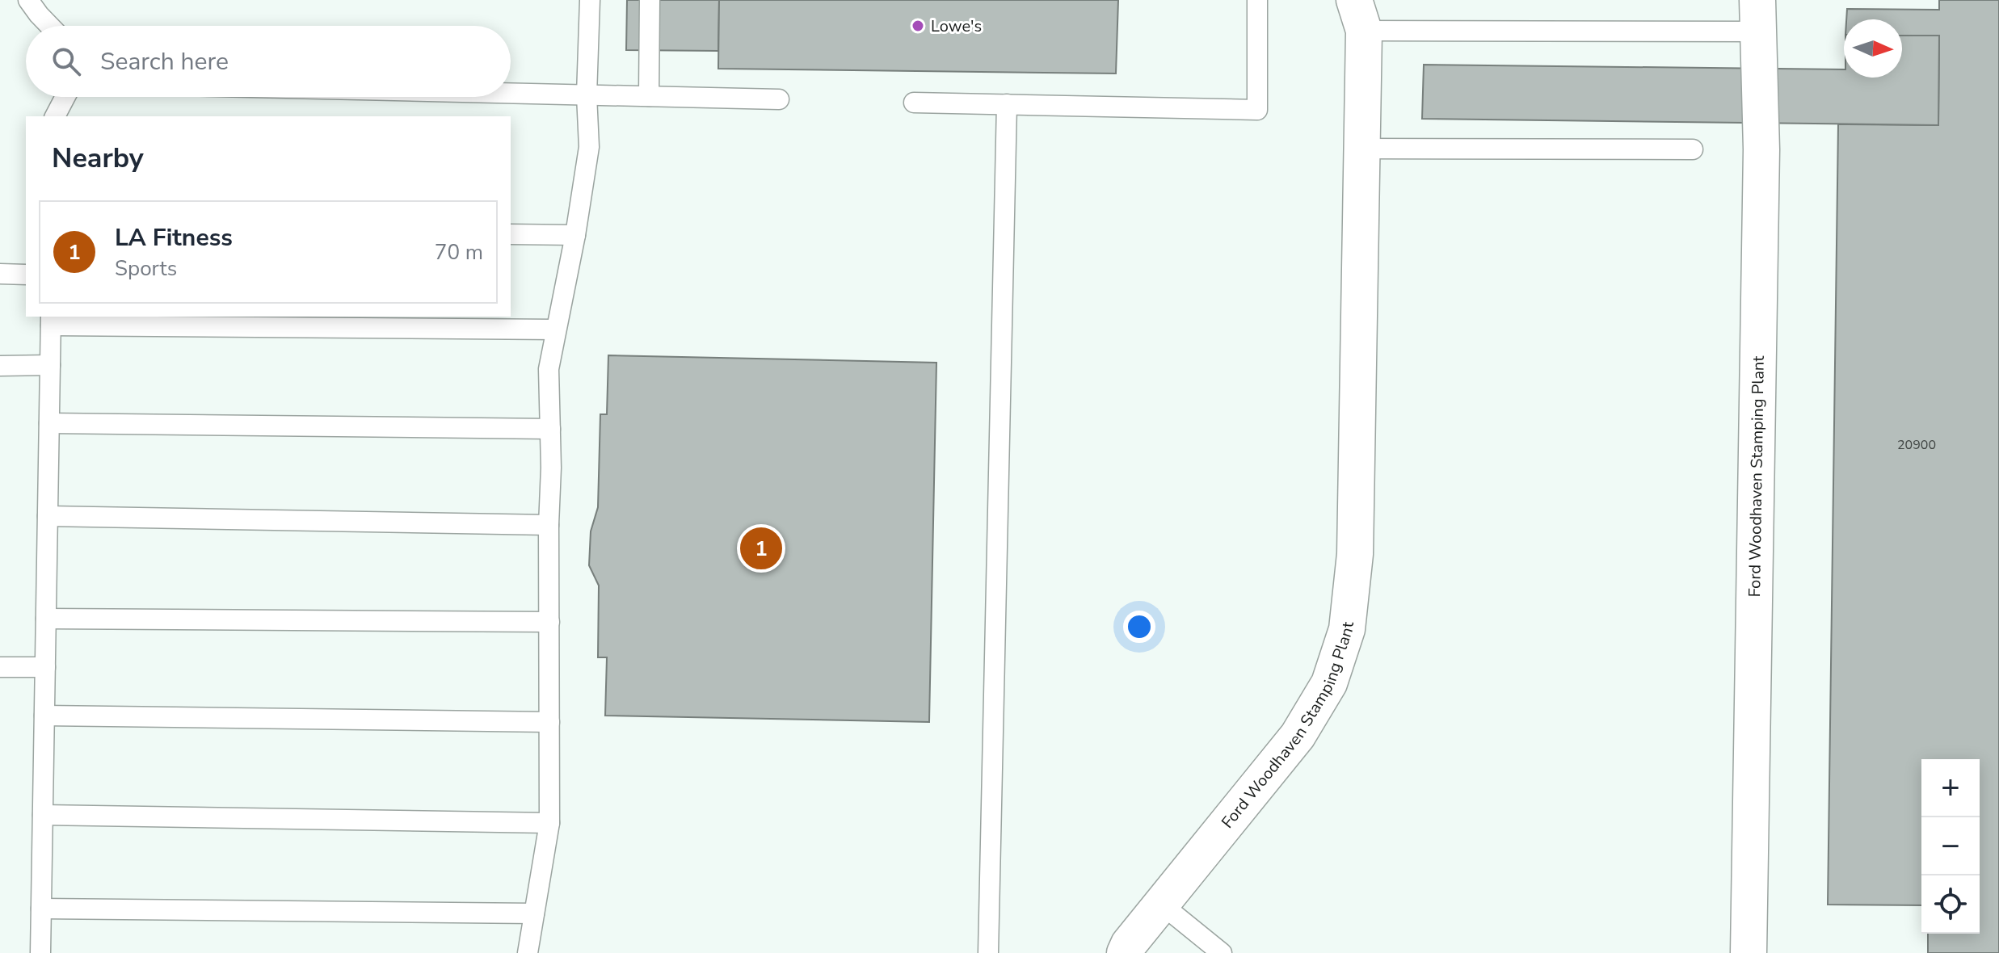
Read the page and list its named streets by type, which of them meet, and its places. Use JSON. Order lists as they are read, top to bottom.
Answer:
{
  "streets": {
    "street": ["Ford Woodhaven Stamping Plant"]
  },
  "places": ["Lowe's"],
  "house_numbers": ["20900"],
  "north": "right",
  "page": {
    "search": "Search here",
    "heading": "Nearby",
    "list": [
      {
        "mark": "1",
        "name": "LA Fitness",
        "note": "Sports",
        "value": "70 m"
      }
    ],
    "pins": "1",
    "map_buttons": ["+", "−"]
  }
}
